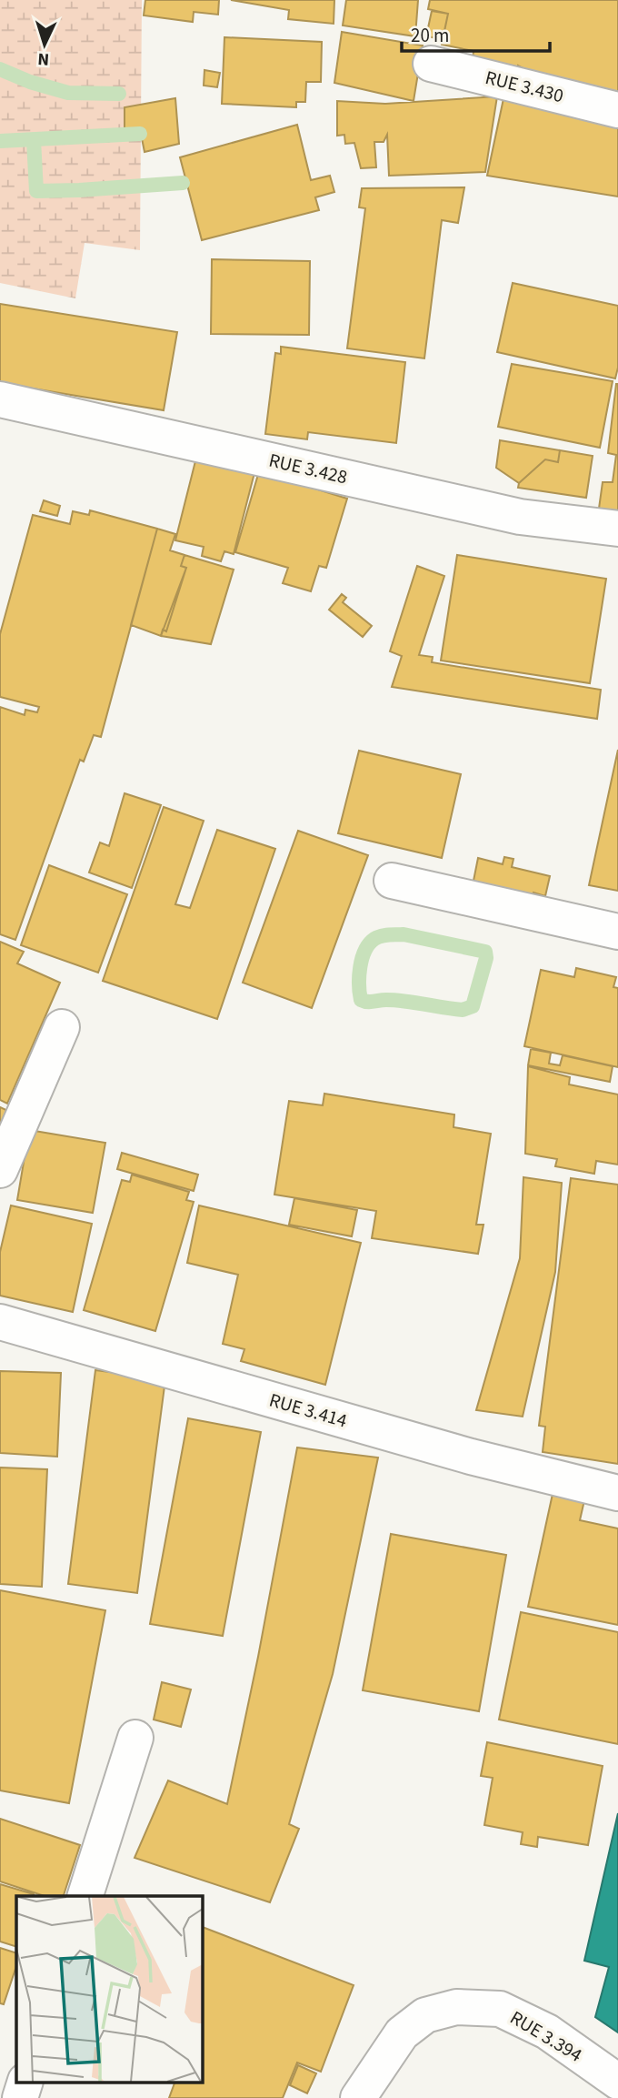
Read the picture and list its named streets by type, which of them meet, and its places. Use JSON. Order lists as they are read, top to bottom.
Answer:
{
  "streets": {
    "street": [
      "RUE 3.430",
      "RUE 3.428",
      "RUE 3.414",
      "RUE 3.394"
    ]
  },
  "scale_bar": "20 m",
  "north": "bottom"
}
